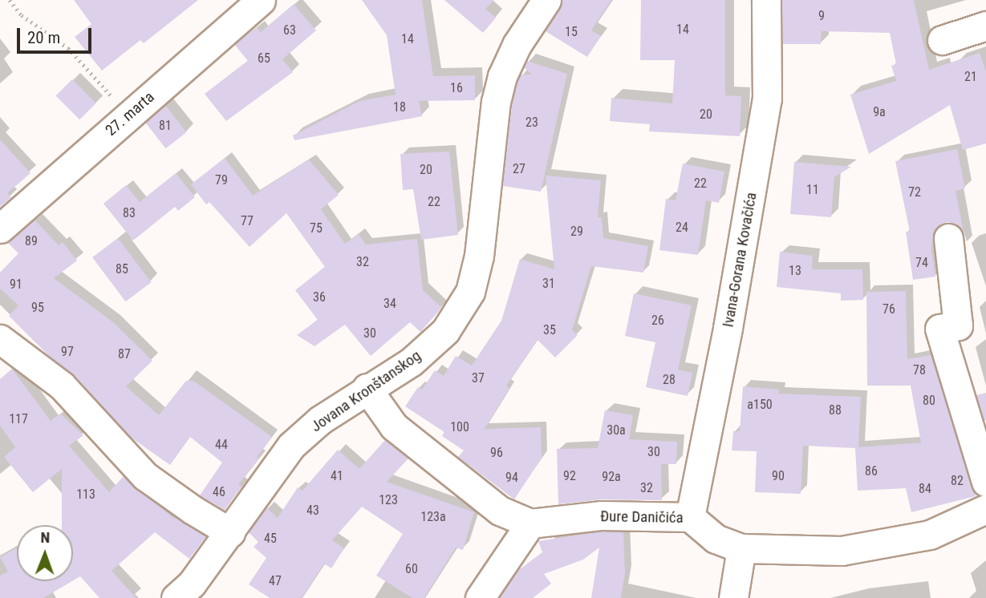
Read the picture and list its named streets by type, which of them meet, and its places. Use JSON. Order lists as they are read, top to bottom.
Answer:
{
  "streets": {
    "street": [
      "27. marta",
      "Ivana-Gorana Kovačića",
      "Jovana Kronštanskog",
      "Đure Daničića"
    ]
  },
  "crossings": [
    ["Ivana-Gorana Kovačića", "Đure Daničića"],
    ["Jovana Kronštanskog", "Đure Daničića"]
  ],
  "house_numbers": [
    "9",
    "14",
    "63",
    "15",
    "14",
    "65",
    "21",
    "16",
    "18",
    "9a",
    "20",
    "23",
    "81",
    "27",
    "20",
    "79",
    "22",
    "11",
    "72",
    "22",
    "83",
    "77",
    "24",
    "75",
    "29",
    "89",
    "32",
    "74",
    "85",
    "13",
    "31",
    "91",
    "36",
    "34",
    "95",
    "76",
    "26",
    "35",
    "30",
    "97",
    "87",
    "78",
    "37",
    "28",
    "80",
    "a150",
    "88",
    "117",
    "100",
    "30a",
    "44",
    "30",
    "96",
    "86",
    "41",
    "92",
    "90",
    "92a",
    "94",
    "82",
    "32",
    "84",
    "46",
    "113",
    "123",
    "43",
    "123a",
    "45",
    "60",
    "47"
  ],
  "scale_bar": "20 m",
  "north": "top"
}
